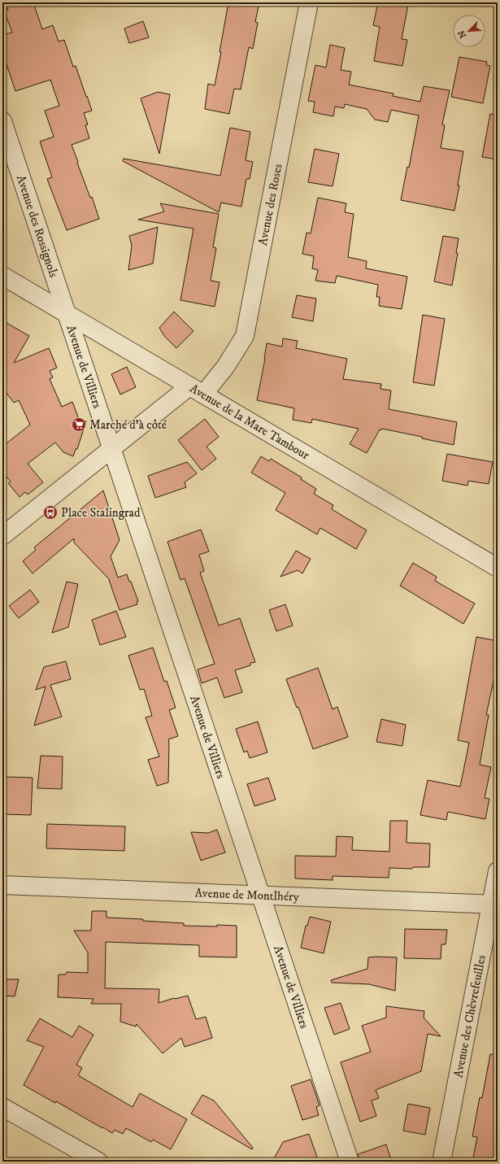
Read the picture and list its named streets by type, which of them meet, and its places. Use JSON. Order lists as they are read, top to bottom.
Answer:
{
  "streets": {
    "street": [
      "Avenue des Roses",
      "Avenue des Rossignols",
      "Avenue de Villiers",
      "Avenue de la Mare Tambour",
      "Avenue de Montlhéry",
      "Avenue des Chèvrefeuilles"
    ]
  },
  "crossings": [
    ["Avenue des Roses", "Avenue de Villiers"],
    ["Avenue des Roses", "Avenue de la Mare Tambour"],
    ["Avenue des Rossignols", "Avenue de Villiers"],
    ["Avenue des Rossignols", "Avenue de la Mare Tambour"],
    ["Avenue de Villiers", "Avenue de la Mare Tambour"],
    ["Avenue de Villiers", "Avenue de Montlhéry"],
    ["Avenue de Montlhéry", "Avenue des Chèvrefeuilles"]
  ],
  "places": {
    "supermarket": ["Marché d'à côté"],
    "bus stop": ["Place Stalingrad"]
  },
  "north": "bottom left"
}
